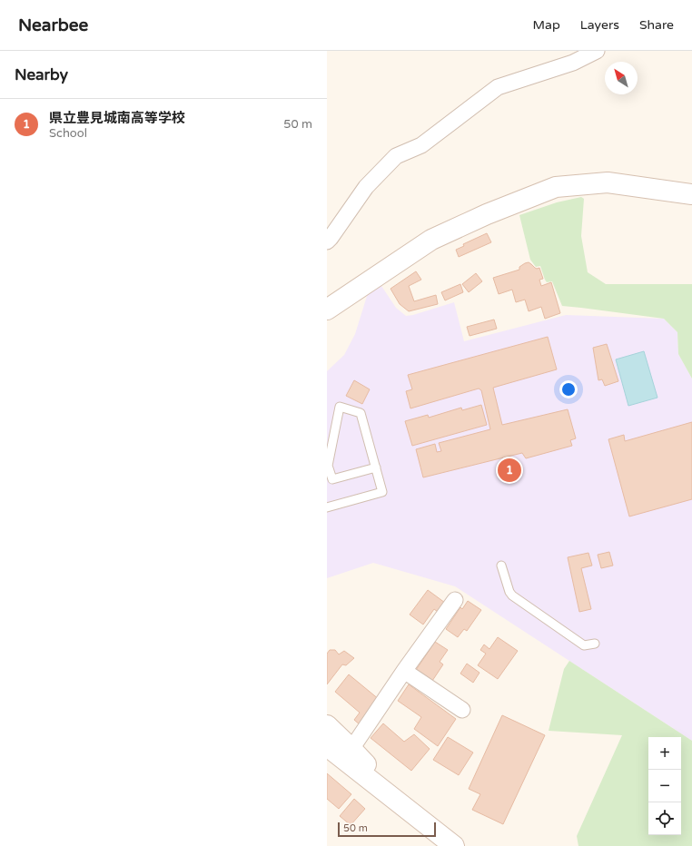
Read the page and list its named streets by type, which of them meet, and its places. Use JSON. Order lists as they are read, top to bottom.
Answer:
{
  "scale_bar": "50 m",
  "north": "top left",
  "page": {
    "header": "Nearbee",
    "nav": ["Map", "Layers", "Share"],
    "heading": "Nearby",
    "list": [
      {
        "mark": "1",
        "name": "県立豊見城南高等学校",
        "note": "School",
        "value": "50 m"
      }
    ],
    "pins": "1",
    "map_buttons": ["+", "−"],
    "scale": "50 m"
  }
}
